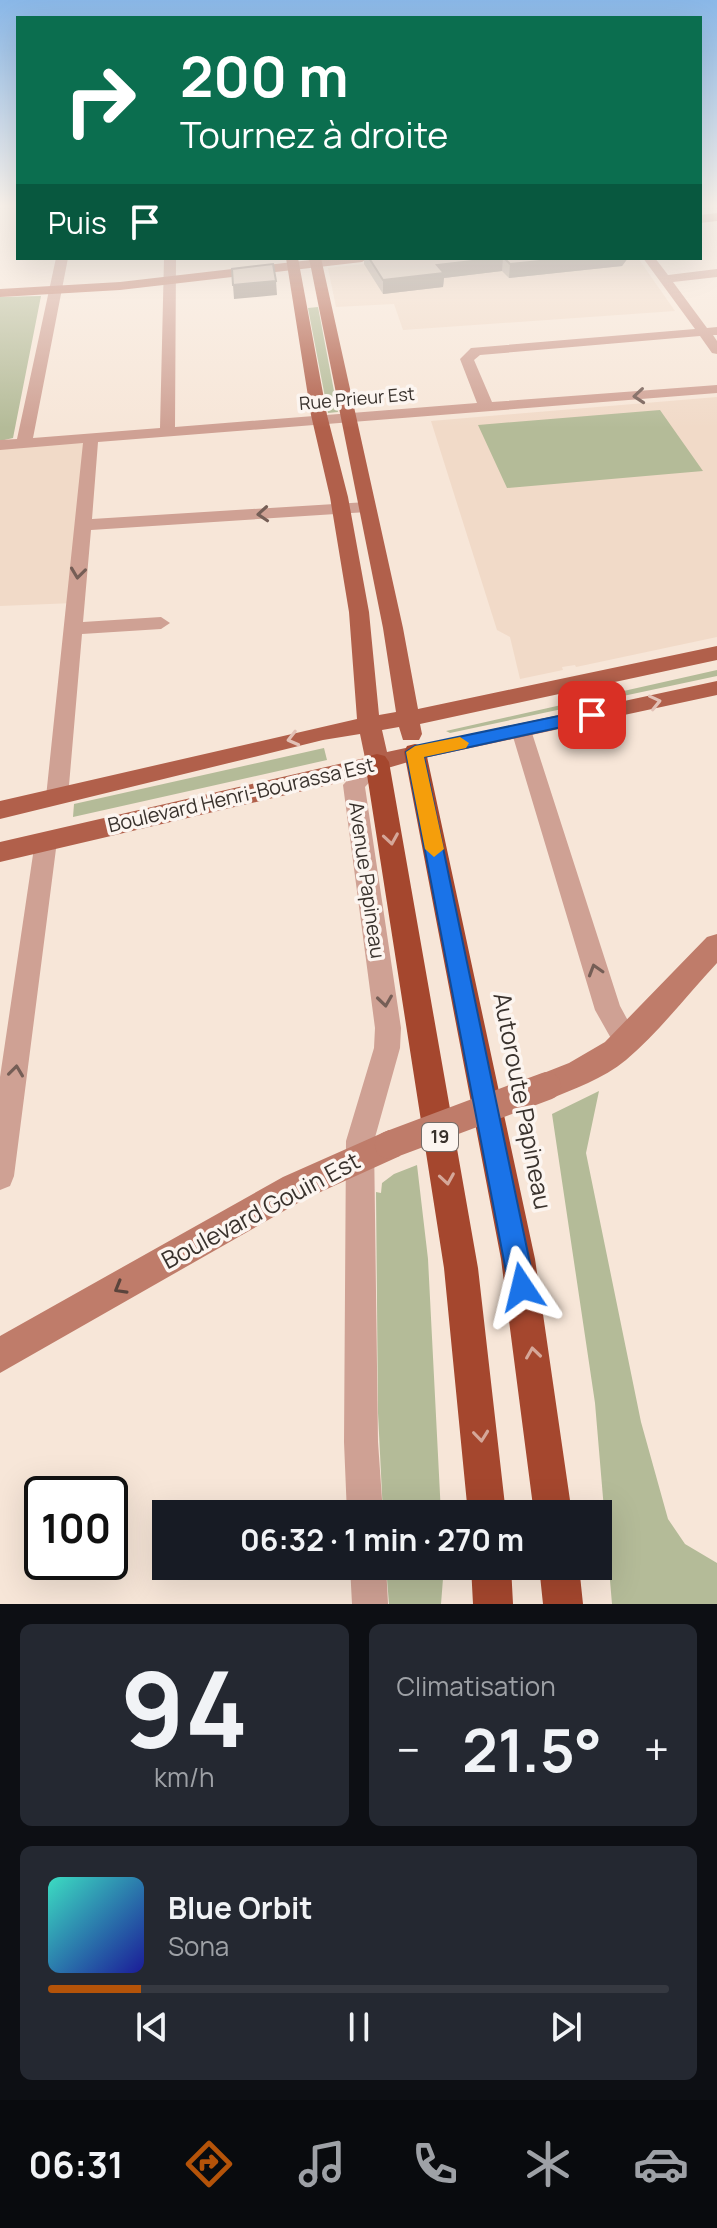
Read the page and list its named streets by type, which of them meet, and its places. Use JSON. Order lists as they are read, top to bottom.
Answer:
{
  "streets": {
    "highway": ["Autoroute Papineau", "19"],
    "main road": ["Boulevard Henri-Bourassa Est"],
    "street": ["Rue Prieur Est", "Avenue Papineau", "Boulevard Gouin Est"]
  },
  "crossings": [
    ["Boulevard Henri-Bourassa Est", "Avenue Papineau"],
    ["Boulevard Henri-Bourassa Est", "Autoroute Papineau"],
    ["Boulevard Henri-Bourassa Est", "19"],
    ["Avenue Papineau", "19"],
    ["Avenue Papineau", "Boulevard Gouin Est"]
  ],
  "one_way": ["Avenue Papineau", "Boulevard Gouin Est"],
  "page": {
    "turn": ["200 m", "Tournez à droite"],
    "then": "Puis",
    "limit": "100",
    "trip": "06:32 · 1 min · 270 m",
    "tile": [
      ["94", "km/h"],
      "Climatisation"
    ],
    "heat": ["−", "21.5°", "+"],
    "song": ["Blue Orbit", "Sona"],
    "tabs": "06:31"
  }
}
